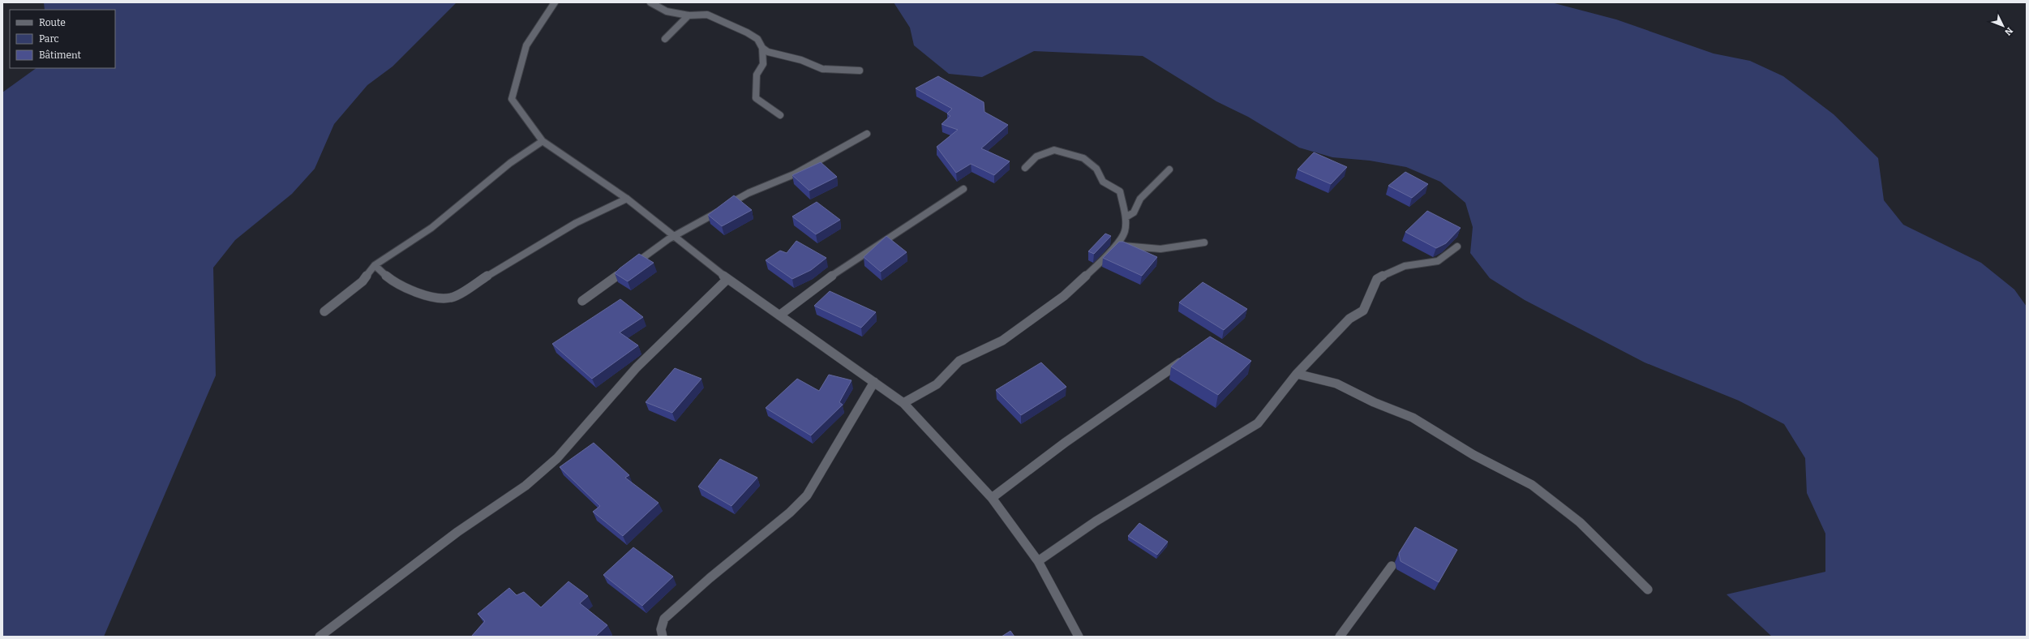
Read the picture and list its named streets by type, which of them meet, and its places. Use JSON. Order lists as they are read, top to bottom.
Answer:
{
  "legend": ["Route", "Parc", "Bâtiment"],
  "north": "bottom right"
}
